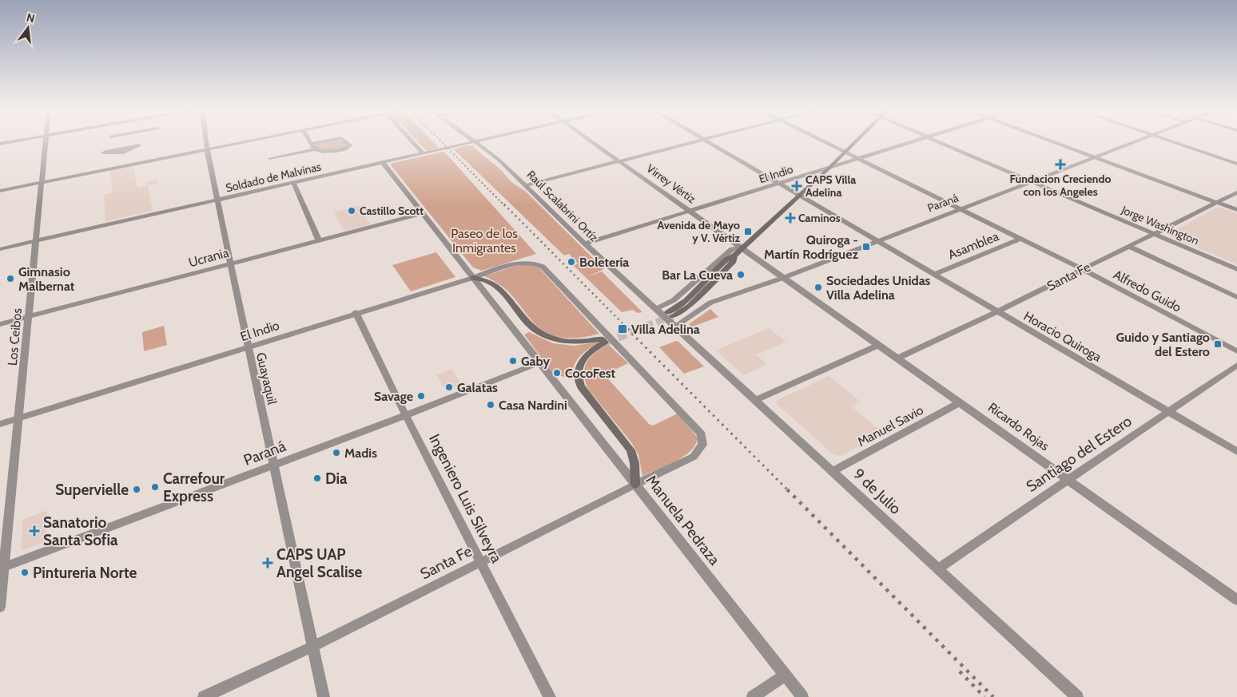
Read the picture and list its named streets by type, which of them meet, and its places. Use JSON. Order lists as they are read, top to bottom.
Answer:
{
  "streets": {
    "street": [
      "El Indio",
      "Soldado de Malvinas",
      "Virrey Vértiz",
      "Paraná",
      "Raúl Scalabrini Ortíz",
      "Jorge Washington",
      "Asamblea",
      "Ucrania",
      "Santa Fe",
      "Alfredo Guido",
      "Horacio Quiroga",
      "Los Ceibos",
      "Guayaquil",
      "Manuel Savio",
      "Ricardo Rojas",
      "Santiago del Estero",
      "9 de Julio",
      "Ingeniero Luis Silveyra",
      "Manuela Pedraza"
    ]
  },
  "crossings": [
    ["El Indio", "Virrey Vértiz"],
    ["El Indio", "Raúl Scalabrini Ortíz"],
    ["El Indio", "Santa Fe"],
    ["El Indio", "Alfredo Guido"],
    ["El Indio", "Horacio Quiroga"],
    ["El Indio", "Los Ceibos"],
    ["El Indio", "Guayaquil"],
    ["El Indio", "Ingeniero Luis Silveyra"],
    ["El Indio", "Manuela Pedraza"],
    ["Soldado de Malvinas", "Raúl Scalabrini Ortíz"],
    ["Soldado de Malvinas", "Los Ceibos"],
    ["Soldado de Malvinas", "Guayaquil"],
    ["Soldado de Malvinas", "Manuela Pedraza"],
    ["Virrey Vértiz", "Paraná"],
    ["Virrey Vértiz", "Ricardo Rojas"],
    ["Paraná", "Jorge Washington"],
    ["Paraná", "Alfredo Guido"],
    ["Paraná", "Horacio Quiroga"],
    ["Paraná", "Los Ceibos"],
    ["Paraná", "Guayaquil"],
    ["Paraná", "Ricardo Rojas"],
    ["Paraná", "9 de Julio"],
    ["Paraná", "Ingeniero Luis Silveyra"],
    ["Paraná", "Manuela Pedraza"],
    ["Raúl Scalabrini Ortíz", "9 de Julio"],
    ["Jorge Washington", "Santa Fe"],
    ["Asamblea", "Alfredo Guido"],
    ["Asamblea", "Horacio Quiroga"],
    ["Ucrania", "Los Ceibos"],
    ["Ucrania", "Guayaquil"],
    ["Ucrania", "Manuela Pedraza"],
    ["Santa Fe", "Alfredo Guido"],
    ["Santa Fe", "Horacio Quiroga"],
    ["Santa Fe", "Guayaquil"],
    ["Santa Fe", "Ricardo Rojas"],
    ["Santa Fe", "Ingeniero Luis Silveyra"],
    ["Santa Fe", "Manuela Pedraza"],
    ["Horacio Quiroga", "Santiago del Estero"],
    ["Manuel Savio", "Ricardo Rojas"],
    ["Manuel Savio", "9 de Julio"],
    ["Ricardo Rojas", "Santiago del Estero"],
    ["Santiago del Estero", "9 de Julio"]
  ],
  "parks": ["Paseo de los Inmigrantes"],
  "places": {
    "health": [
      "Fundacion Creciendo con los Angeles",
      "CAPS Villa Adelina",
      "Caminos",
      "Sanatorio Santa Sofia",
      "CAPS UAP Angel Scalise"
    ],
    "other": [
      "Castillo Scott",
      "Boletería",
      "Bar La Cueva",
      "Gimnasio Malbernat",
      "Sociedades Unidas Villa Adelina",
      "Gaby",
      "CocoFest",
      "Galatas",
      "Savage",
      "Casa Nardini",
      "Madis",
      "Dia",
      "Carrefour Express",
      "Supervielle",
      "Pintureria Norte"
    ],
    "transit": [
      "Avenida de Mayo y V. Vértiz",
      "Quiroga - Martín Rodríguez",
      "Villa Adelina",
      "Guido y Santiago del Estero"
    ]
  },
  "north": "top"
}
